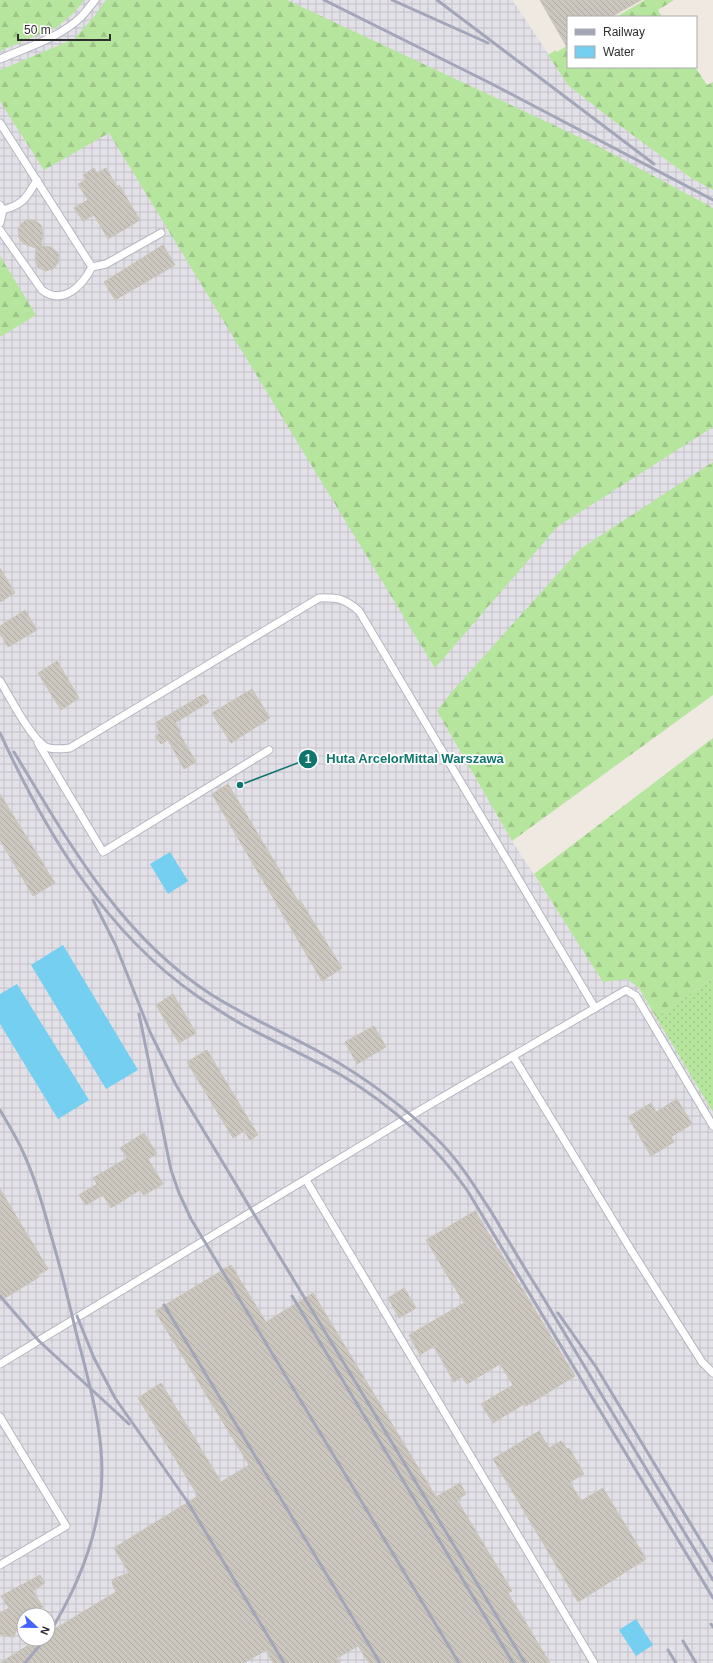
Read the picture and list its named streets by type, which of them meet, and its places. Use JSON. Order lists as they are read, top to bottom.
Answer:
{
  "places": ["Huta ArcelorMittal Warszawa"],
  "legend": ["Railway", "Water"],
  "scale_bar": "50 m",
  "north": "right"
}
